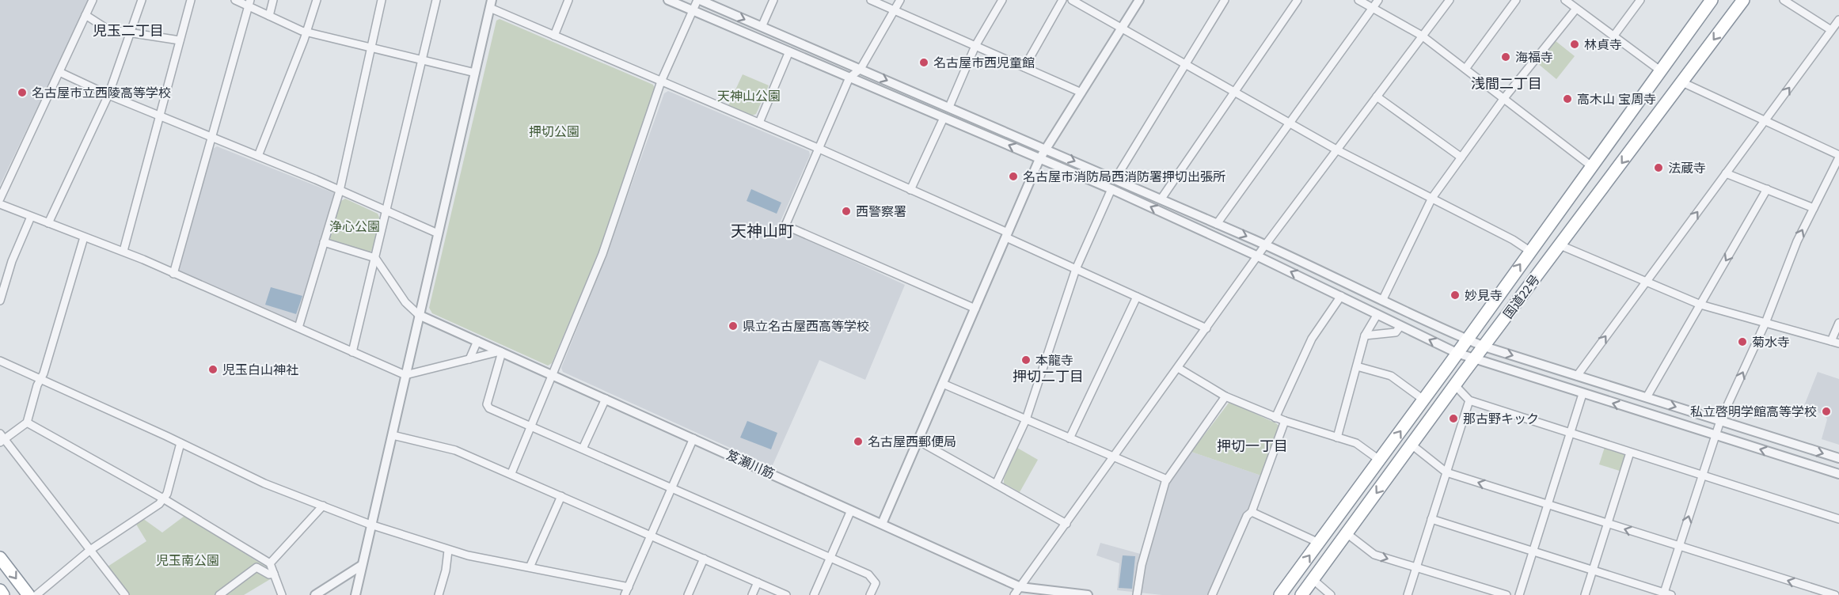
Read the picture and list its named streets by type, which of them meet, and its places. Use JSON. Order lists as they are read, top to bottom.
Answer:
{
  "streets": {
    "highway": ["国道22号"],
    "street": ["笈瀬川筋"]
  },
  "districts": [
    "児玉二丁目",
    "浅間二丁目",
    "天神山町",
    "押切二丁目",
    "押切一丁目"
  ],
  "parks": [
    "天神山公園",
    "押切公園",
    "浄心公園",
    "児玉南公園"
  ],
  "places": [
    "林貞寺",
    "海福寺",
    "名古屋市西児童館",
    "名古屋市立西陵高等学校",
    "高木山 宝周寺",
    "法蔵寺",
    "名古屋市消防局西消防署押切出張所",
    "西警察署",
    "妙見寺",
    "県立名古屋西高等学校",
    "菊水寺",
    "本龍寺",
    "児玉白山神社",
    "私立啓明学館高等学校",
    "那古野キック",
    "名古屋西郵便局"
  ]
}
